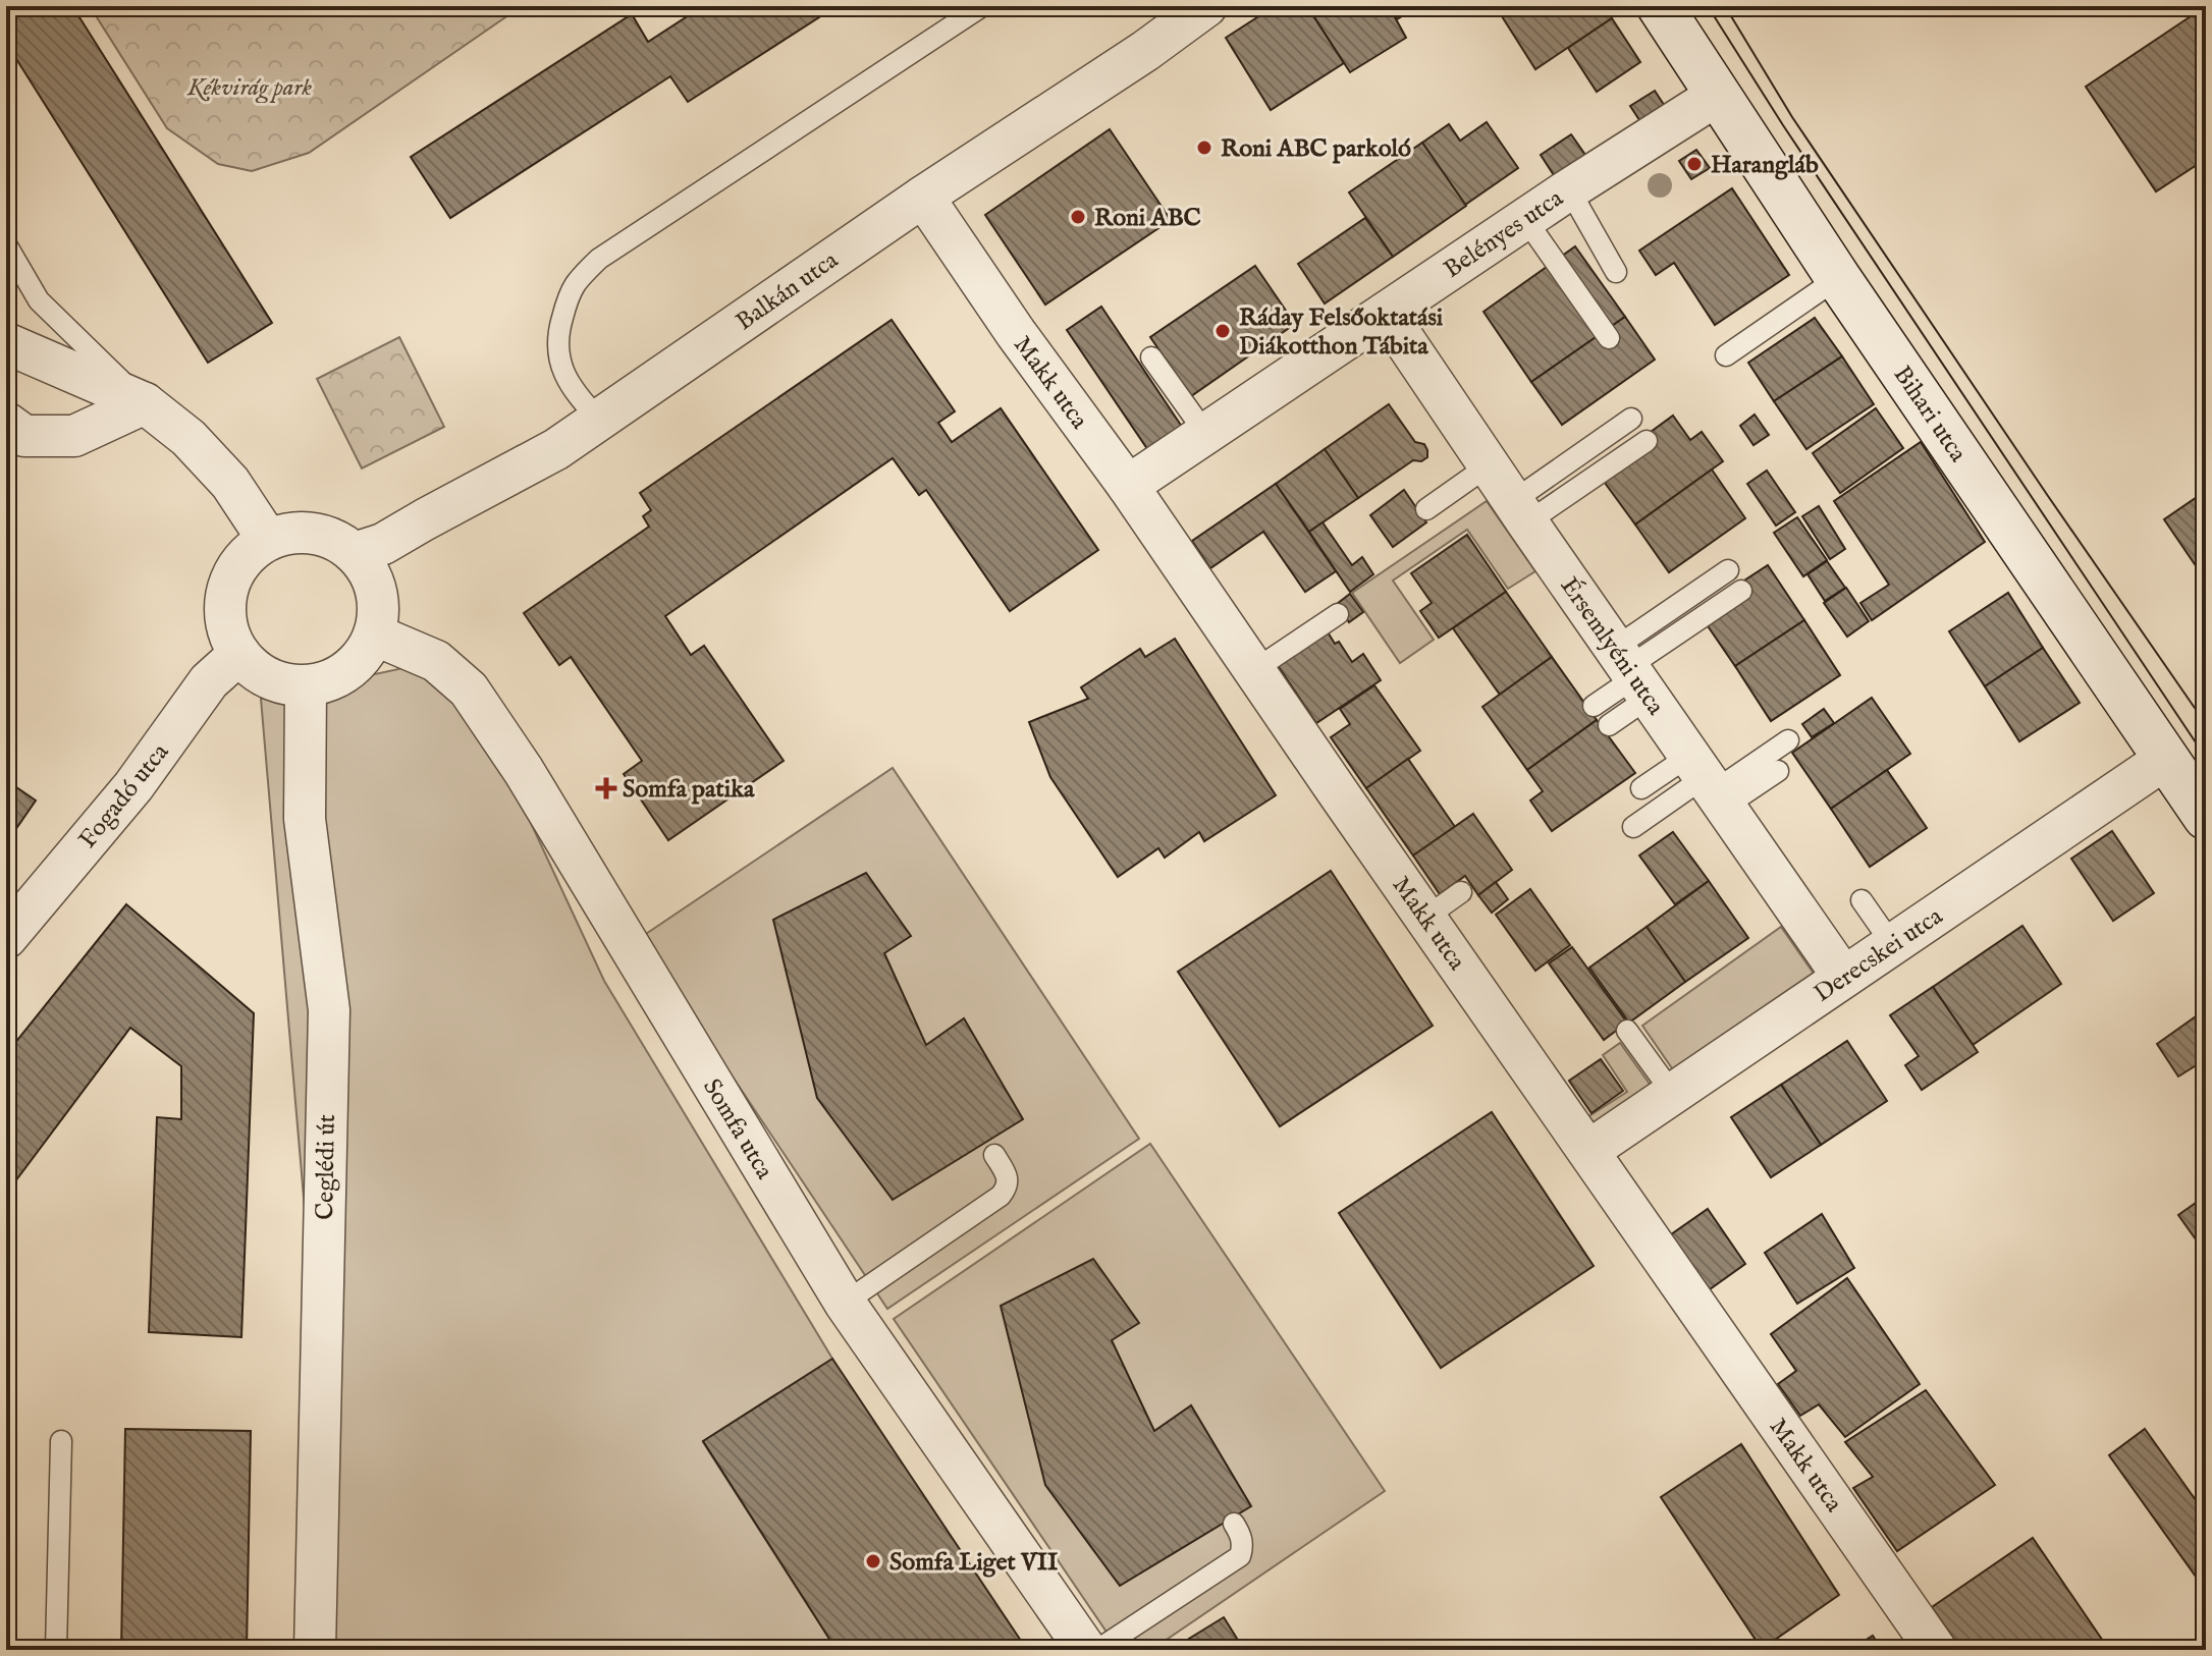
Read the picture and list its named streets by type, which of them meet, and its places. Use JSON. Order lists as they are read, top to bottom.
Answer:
{
  "streets": {
    "street": [
      "Belényes utca",
      "Balkán utca",
      "Makk utca",
      "Bihari utca",
      "Érsemlyéni utca",
      "Fogadó utca",
      "Derecskei utca",
      "Somfa utca",
      "Ceglédi út"
    ]
  },
  "crossings": [
    ["Belényes utca", "Makk utca"],
    ["Belényes utca", "Bihari utca"],
    ["Belényes utca", "Érsemlyéni utca"],
    ["Balkán utca", "Makk utca"],
    ["Balkán utca", "Fogadó utca"],
    ["Balkán utca", "Somfa utca"],
    ["Balkán utca", "Ceglédi út"],
    ["Makk utca", "Derecskei utca"],
    ["Bihari utca", "Derecskei utca"],
    ["Érsemlyéni utca", "Derecskei utca"],
    ["Fogadó utca", "Somfa utca"],
    ["Fogadó utca", "Ceglédi út"],
    ["Somfa utca", "Ceglédi út"]
  ],
  "parks": ["Kékvirág park"],
  "places": {
    "other": [
      "Roni ABC parkoló",
      "Harangláb",
      "Roni ABC",
      "Ráday Felsőoktatási Diákotthon Tábita",
      "Somfa Liget VII"
    ],
    "health": ["Somfa patika"]
  }
}
